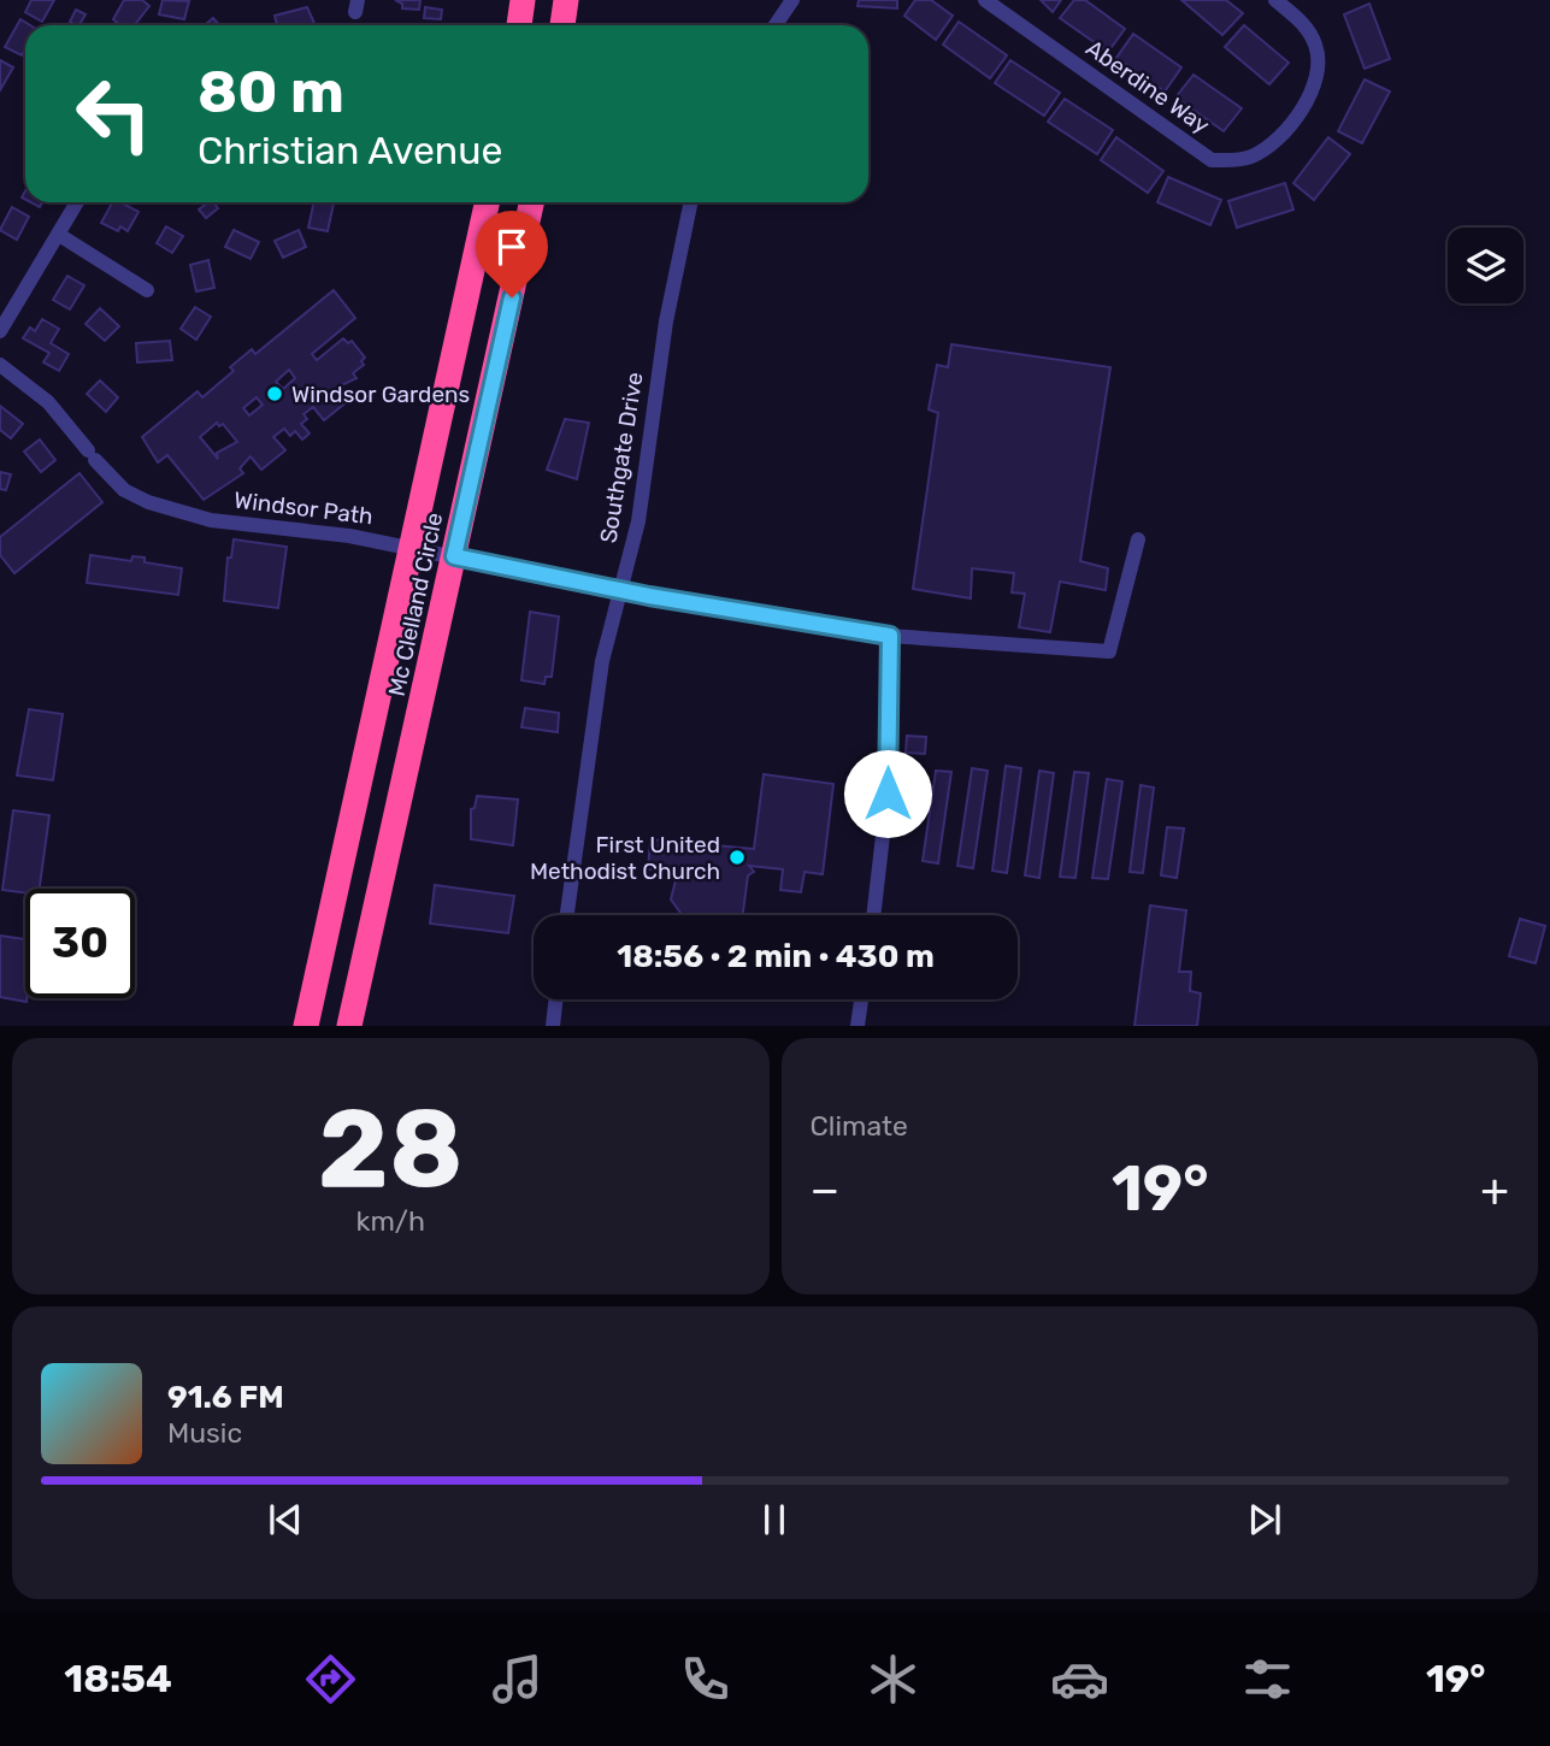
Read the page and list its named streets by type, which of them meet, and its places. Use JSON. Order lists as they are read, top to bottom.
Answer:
{
  "streets": {
    "highway": ["Mc Clelland Circle"],
    "street": ["Aberdine Way", "Southgate Drive", "Windsor Path"]
  },
  "crossings": [
    ["Southgate Drive", "Windsor Path"],
    ["Windsor Path", "Mc Clelland Circle"]
  ],
  "places": ["Windsor Gardens", "First United Methodist Church"],
  "page": {
    "turn": ["80 m", "Christian Avenue"],
    "limit": "30",
    "trip": "18:56 · 2 min · 430 m",
    "tile": [
      ["28", "km/h"],
      "Climate"
    ],
    "heat": ["−", "19°", "+"],
    "song": ["91.6 FM", "Music"],
    "tabs": ["18:54", "19°"]
  }
}
